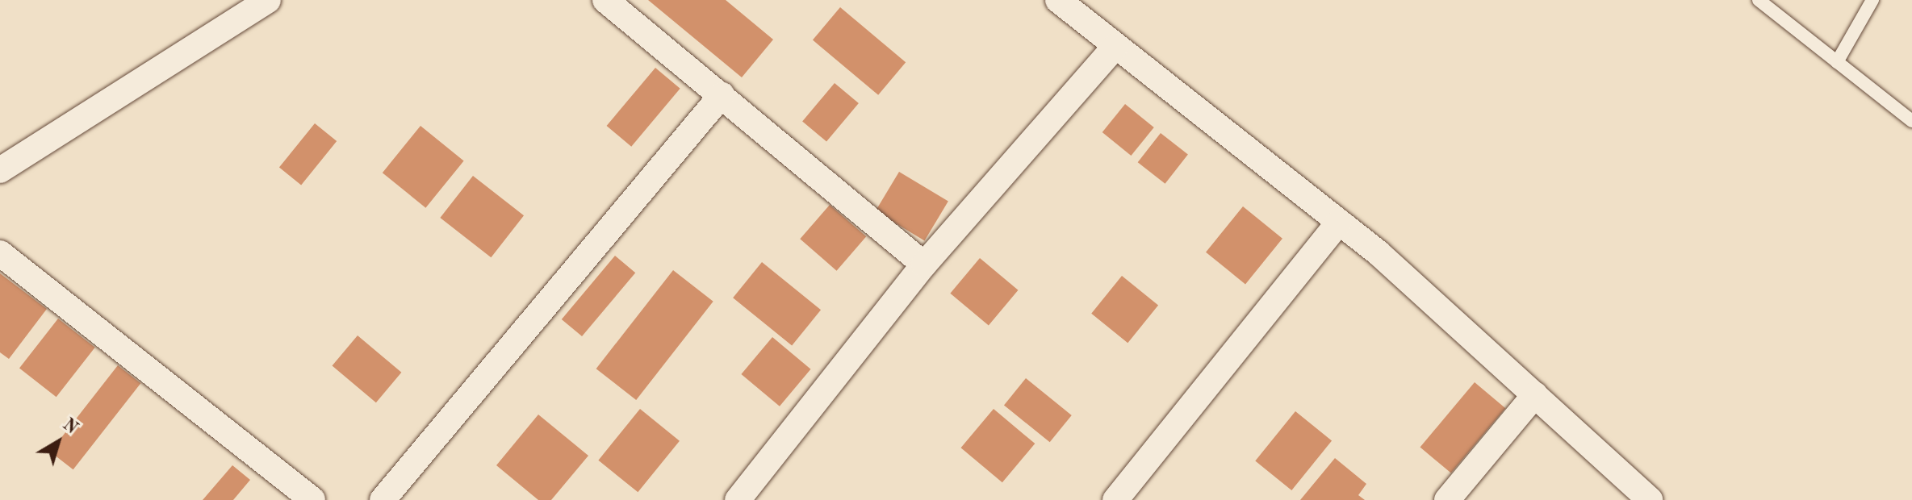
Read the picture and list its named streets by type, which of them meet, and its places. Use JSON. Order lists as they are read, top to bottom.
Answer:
{
  "north": "top right"
}
